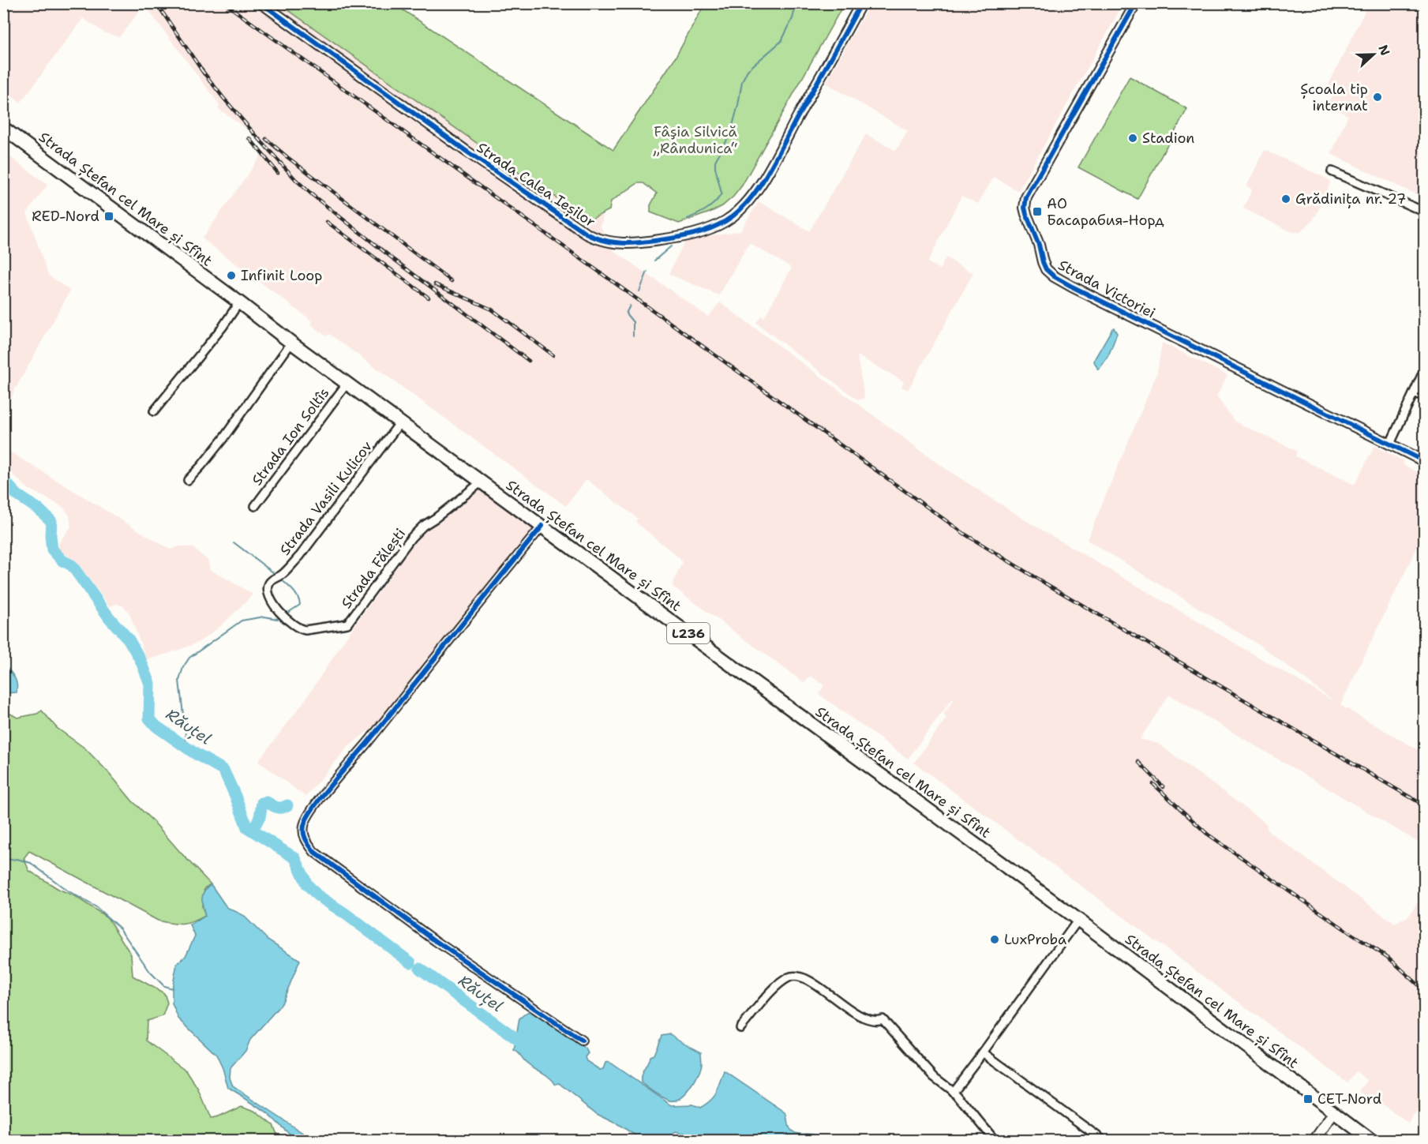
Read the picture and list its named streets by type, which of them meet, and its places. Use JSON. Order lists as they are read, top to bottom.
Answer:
{
  "streets": {
    "main road": ["Strada Ștefan cel Mare și Sfînt", "L236"],
    "street": [
      "Strada Calea Ieșilor",
      "Strada Victoriei",
      "Strada Ion Soltîs",
      "Strada Vasili Kulicov",
      "Strada Fălești"
    ]
  },
  "crossings": [
    ["Strada Ștefan cel Mare și Sfînt", "Strada Ion Soltîs"],
    ["Strada Ștefan cel Mare și Sfînt", "Strada Vasili Kulicov"],
    ["Strada Ștefan cel Mare și Sfînt", "Strada Fălești"],
    ["Strada Vasili Kulicov", "Strada Fălești"]
  ],
  "water": ["Răuțel"],
  "parks": ["Fâşia Silvică „Rândunica“"],
  "places": {
    "other": [
      "Școala tip internat",
      "Stadion",
      "Grădinița nr. 27",
      "Infinit Loop",
      "LuxProba"
    ],
    "transit": ["АО Басарабия-Норд", "RED-Nord", "CET-Nord"]
  },
  "north": "right"
}
